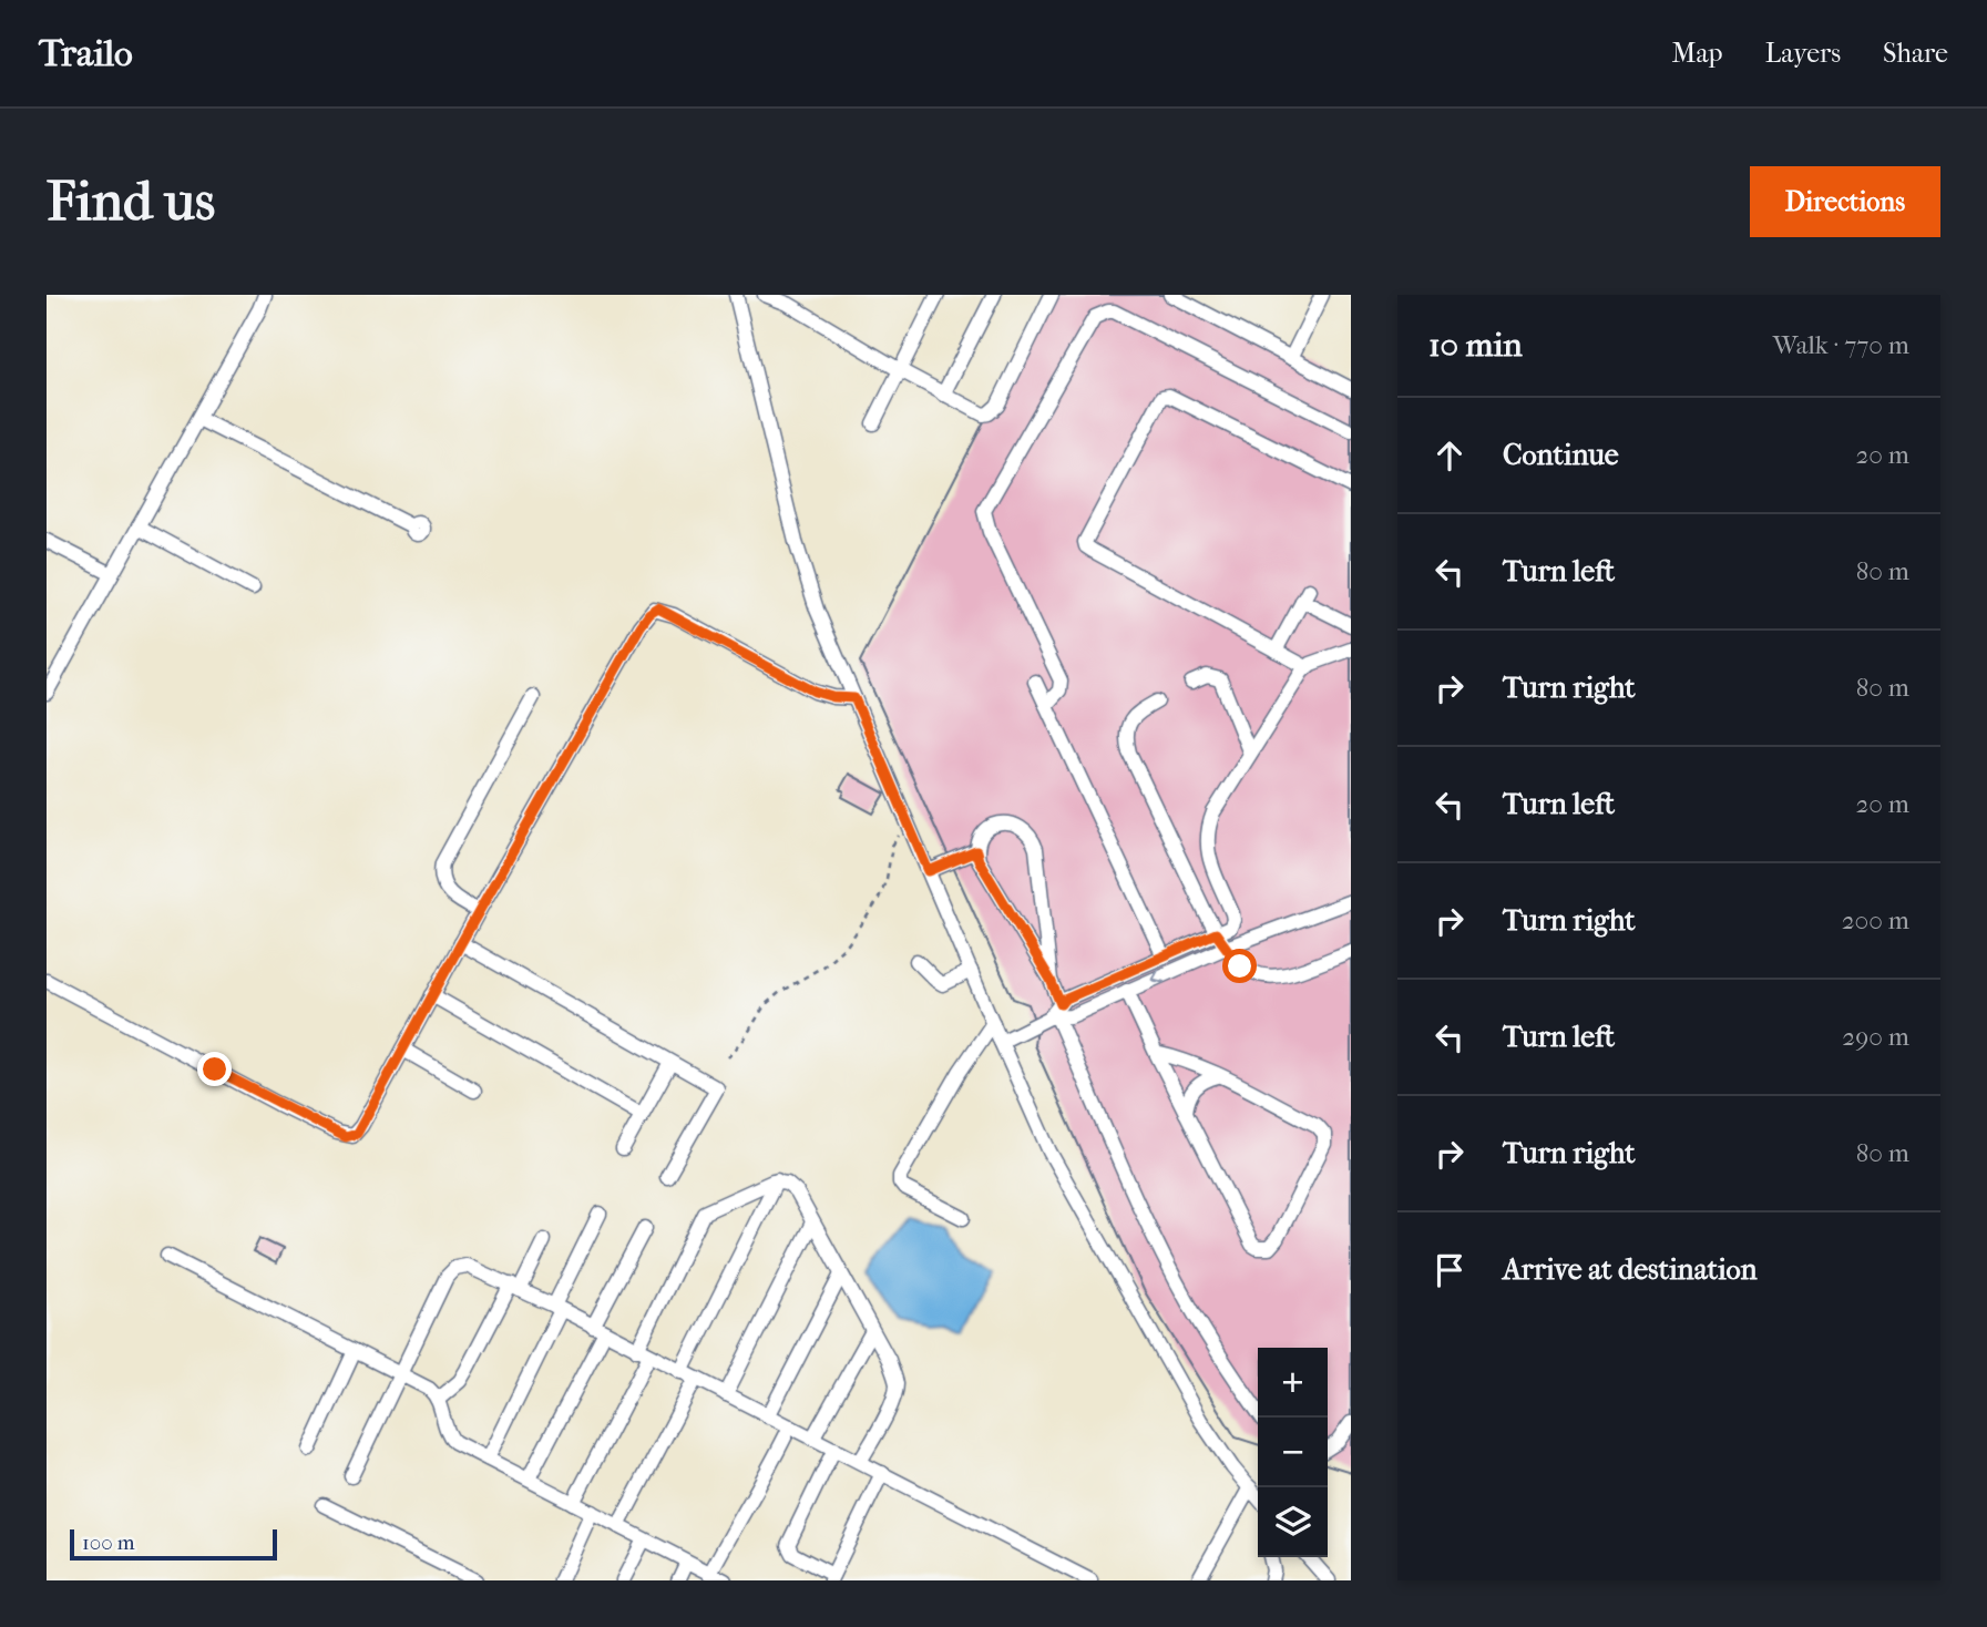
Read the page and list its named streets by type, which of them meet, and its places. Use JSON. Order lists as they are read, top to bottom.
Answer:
{
  "scale_bar": "100 m",
  "page": {
    "header": "Trailo",
    "nav": ["Map", "Layers", "Share"],
    "buttons": "Directions",
    "title": "Find us",
    "heading": ["10 min", "Walk · 770 m"],
    "list": [
      ["Continue", "20 m"],
      ["Turn left", "80 m"],
      ["Turn right", "80 m"],
      ["Turn left", "20 m"],
      ["Turn right", "200 m"],
      ["Turn left", "290 m"],
      ["Turn right", "80 m"],
      "Arrive at destination"
    ],
    "map_buttons": ["+", "−"],
    "scale": "100 m"
  }
}
